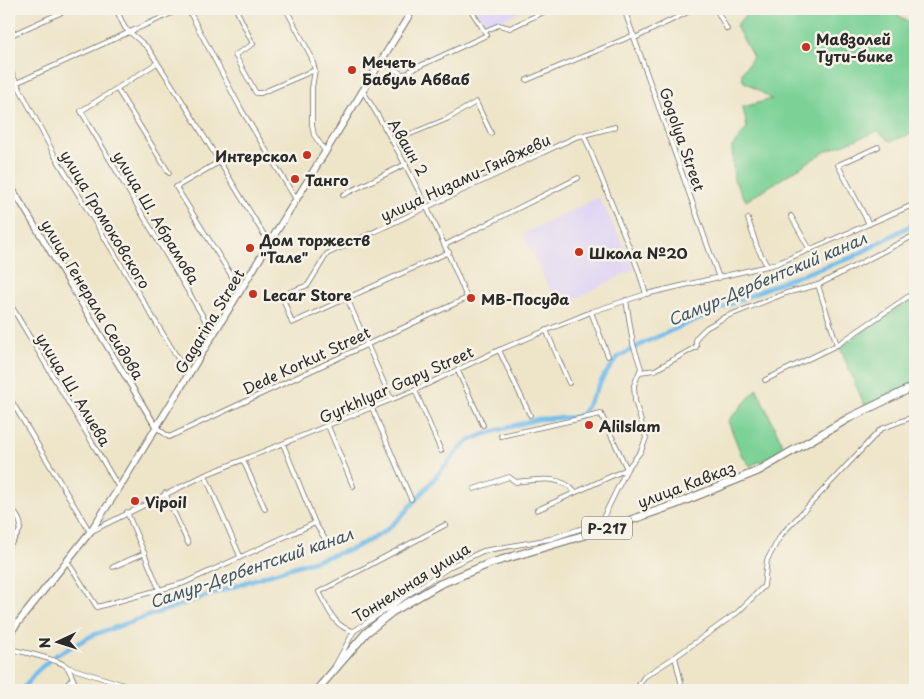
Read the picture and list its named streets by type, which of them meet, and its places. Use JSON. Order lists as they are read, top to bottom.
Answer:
{
  "streets": {
    "highway": ["улица Кавказ", "Р-217"],
    "main road": ["Gagarina Street"],
    "street": [
      "Gogolya Street",
      "Аваин 2",
      "улица Низами-Гянджеви",
      "улица Ш. Абрамова",
      "улица Громоковского",
      "улица Генерала Сеидова",
      "Dede Korkut Street",
      "Gyrkhlyar Gapy Street",
      "улица Ш. Алиева",
      "Тоннельная улица"
    ]
  },
  "crossings": [
    ["Gogolya Street", "Gyrkhlyar Gapy Street"],
    ["Аваин 2", "улица Низами-Гянджеви"],
    ["Аваин 2", "Gagarina Street"],
    ["Аваин 2", "Dede Korkut Street"],
    ["улица Ш. Абрамова", "Gagarina Street"],
    ["улица Громоковского", "Gagarina Street"],
    ["улица Генерала Сеидова", "Gagarina Street"],
    ["улица Генерала Сеидова", "Dede Korkut Street"],
    ["Gagarina Street", "Dede Korkut Street"],
    ["Gagarina Street", "Gyrkhlyar Gapy Street"],
    ["Gagarina Street", "улица Ш. Алиева"]
  ],
  "water": ["Самур-Дербентский канал"],
  "places": [
    "Мавзолей Тути-бике",
    "Мечеть Бабуль Абваб",
    "Интерскол",
    "Танго",
    "Дом торжеств \"Тале\"",
    "Школа №20",
    "Lecar Store",
    "МВ-Посуда",
    "AliIslam",
    "Vipoil"
  ],
  "north": "left"
}
